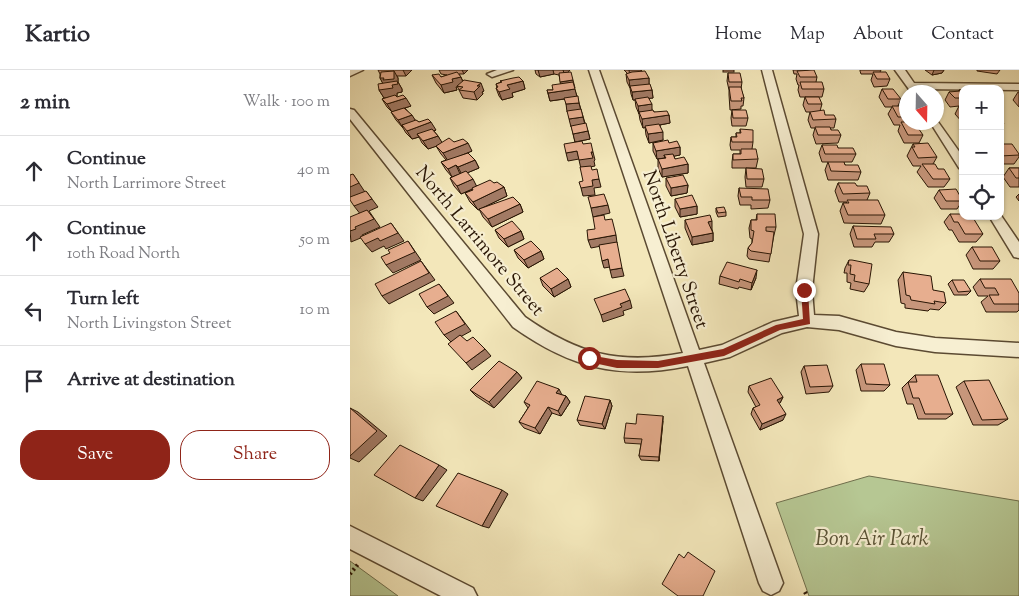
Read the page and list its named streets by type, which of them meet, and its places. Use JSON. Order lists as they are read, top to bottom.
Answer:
{
  "streets": {
    "street": ["North Larrimore Street", "North Liberty Street"]
  },
  "crossings": [
    ["North Larrimore Street", "North Liberty Street"]
  ],
  "parks": ["Bon Air Park"],
  "north": "bottom",
  "page": {
    "header": "Kartio",
    "nav": [
      "Home",
      "Map",
      "About",
      "Contact"
    ],
    "heading": ["2 min", "Walk · 100 m"],
    "map_buttons": ["+", "−"],
    "list": [
      ["Continue", "North Larrimore Street", "40 m"],
      ["Continue", "10th Road North", "50 m"],
      ["Turn left", "North Livingston Street", "10 m"],
      "Arrive at destination"
    ],
    "buttons": ["Save", "Share"]
  }
}
